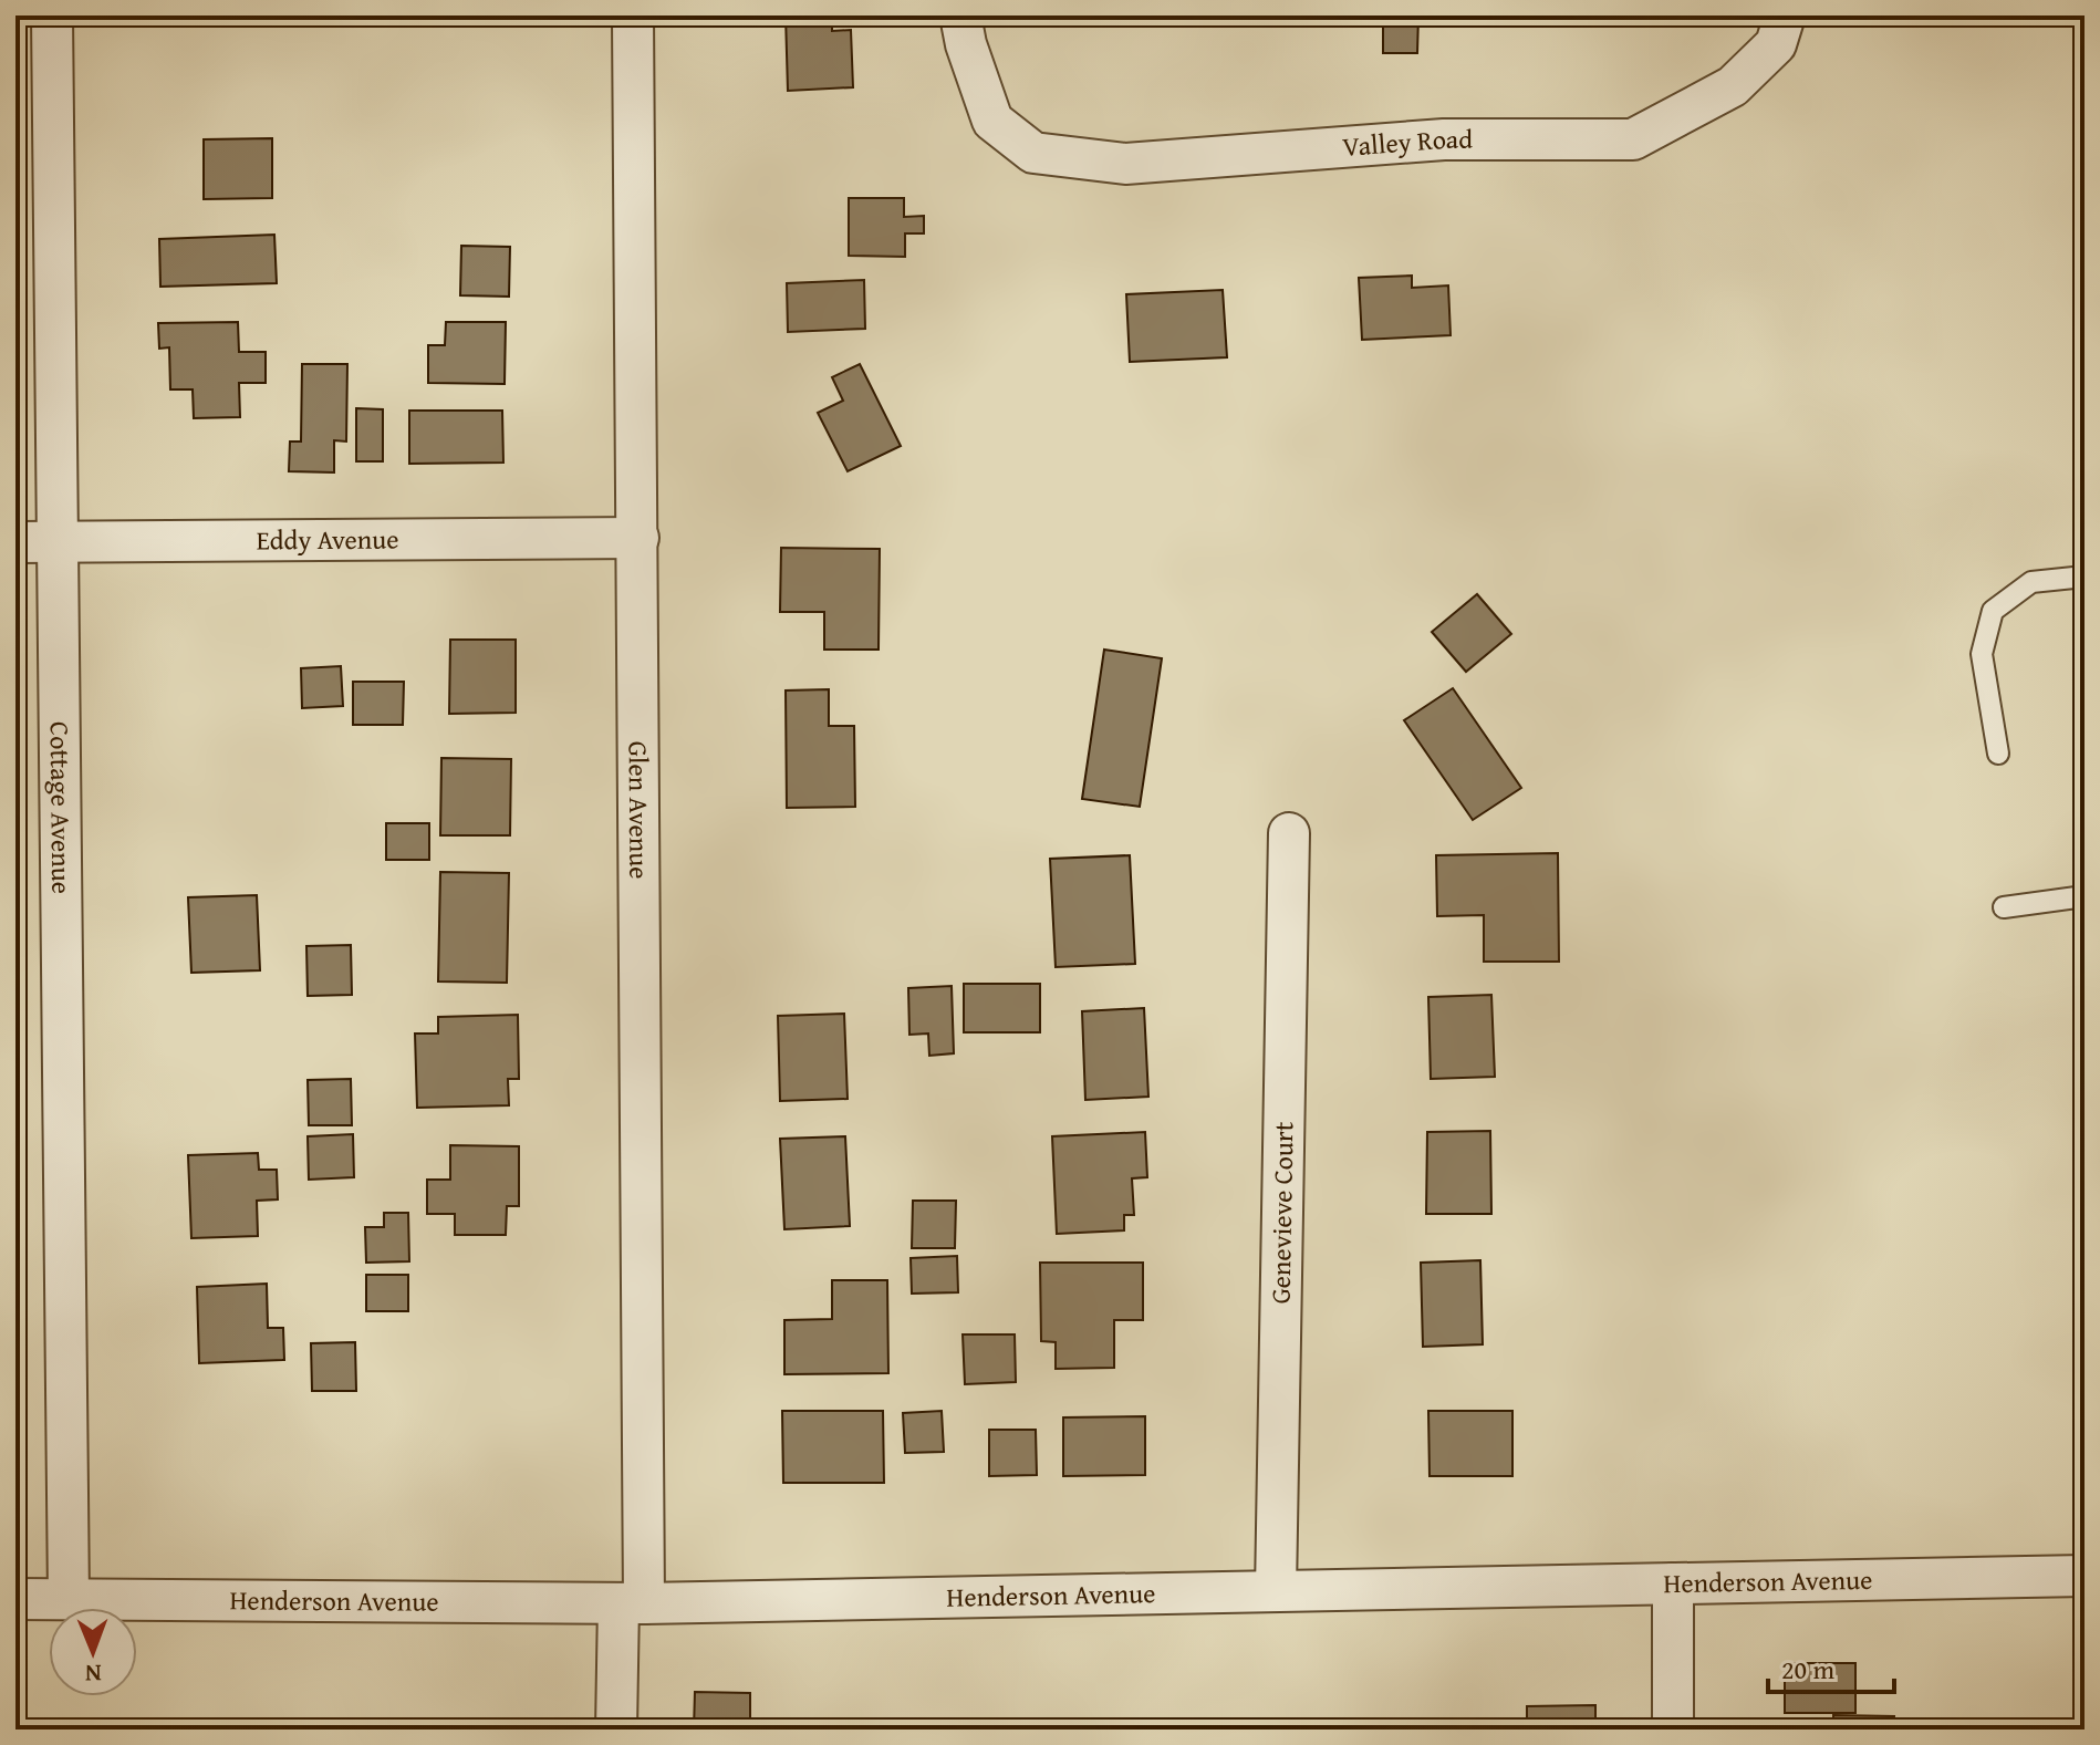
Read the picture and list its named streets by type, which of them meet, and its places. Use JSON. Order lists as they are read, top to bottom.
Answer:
{
  "streets": {
    "street": [
      "Valley Road",
      "Eddy Avenue",
      "Cottage Avenue",
      "Glen Avenue",
      "Genevieve Court",
      "Henderson Avenue"
    ]
  },
  "crossings": [
    ["Eddy Avenue", "Cottage Avenue"],
    ["Eddy Avenue", "Glen Avenue"],
    ["Cottage Avenue", "Henderson Avenue"],
    ["Glen Avenue", "Henderson Avenue"],
    ["Genevieve Court", "Henderson Avenue"]
  ],
  "scale_bar": "20 m",
  "north": "bottom"
}
